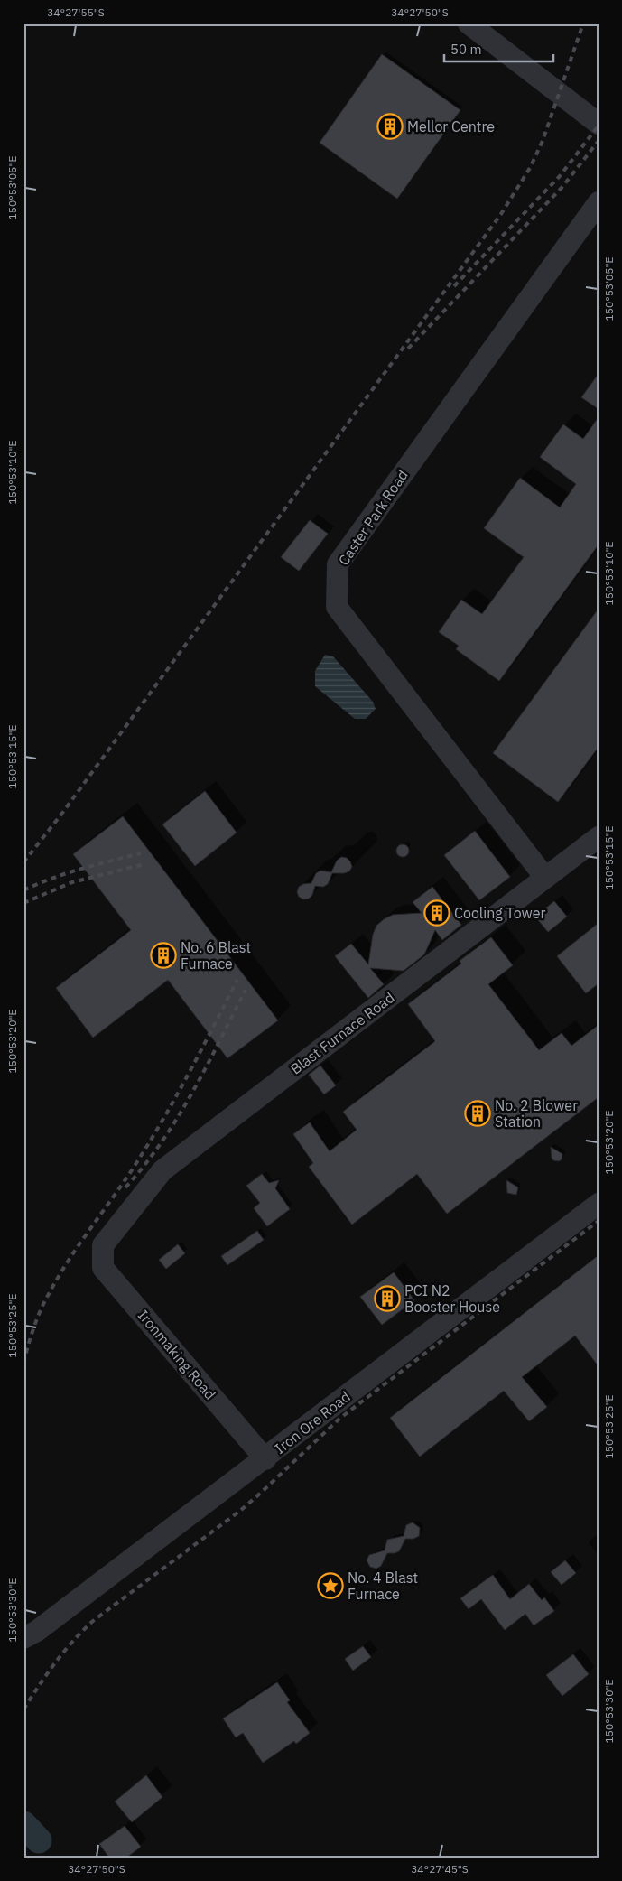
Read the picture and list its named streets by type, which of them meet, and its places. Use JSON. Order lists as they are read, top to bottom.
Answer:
{
  "streets": {
    "street": [
      "Caster Park Road",
      "Blast Furnace Road",
      "Ironmaking Road",
      "Iron Ore Road"
    ]
  },
  "crossings": [
    ["Caster Park Road", "Blast Furnace Road"],
    ["Blast Furnace Road", "Ironmaking Road"],
    ["Ironmaking Road", "Iron Ore Road"]
  ],
  "places": {
    "building": [
      "Mellor Centre",
      "Cooling Tower",
      "No. 6 Blast Furnace",
      "No. 2 Blower Station",
      "PCI N2 Booster House"
    ],
    "place": ["No. 4 Blast Furnace"]
  },
  "scale_bar": "50 m",
  "coordinates": [
    "34°27'55\"S",
    "34°27'50\"S",
    "150°53'05\"E",
    "150°53'10\"E",
    "150°53'15\"E",
    "150°53'20\"E",
    "150°53'25\"E",
    "150°53'30\"E",
    "34°27'45\"S"
  ]
}
